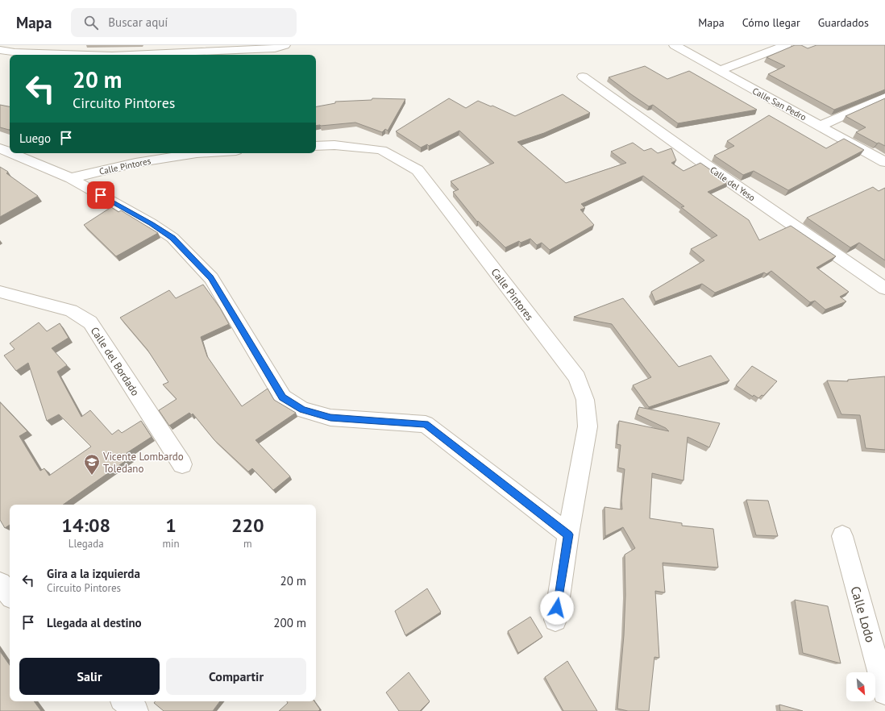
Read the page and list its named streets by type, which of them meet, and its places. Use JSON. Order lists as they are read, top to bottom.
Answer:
{
  "streets": {
    "street": [
      "Calle San Pedro",
      "Calle Pintores",
      "Calle del Yeso",
      "Calle del Bordado",
      "Calle Lodo"
    ]
  },
  "places": {
    "school or university": ["Vicente Lombardo Toledano"]
  },
  "north": "bottom right",
  "page": {
    "header": "Mapa",
    "search": "Buscar aquí",
    "nav": ["Mapa", "Cómo llegar", "Guardados"],
    "turn": ["20 m", "Circuito Pintores"],
    "then": "Luego",
    "eta": [
      "14:08",
      "Llegada",
      "1",
      "min",
      "220",
      "m"
    ],
    "list": [
      {
        "name": "Gira a la izquierda",
        "note": "Circuito Pintores",
        "value": "20 m"
      },
      {
        "name": "Llegada al destino",
        "value": "200 m"
      }
    ],
    "buttons": ["Salir", "Compartir"]
  }
}
